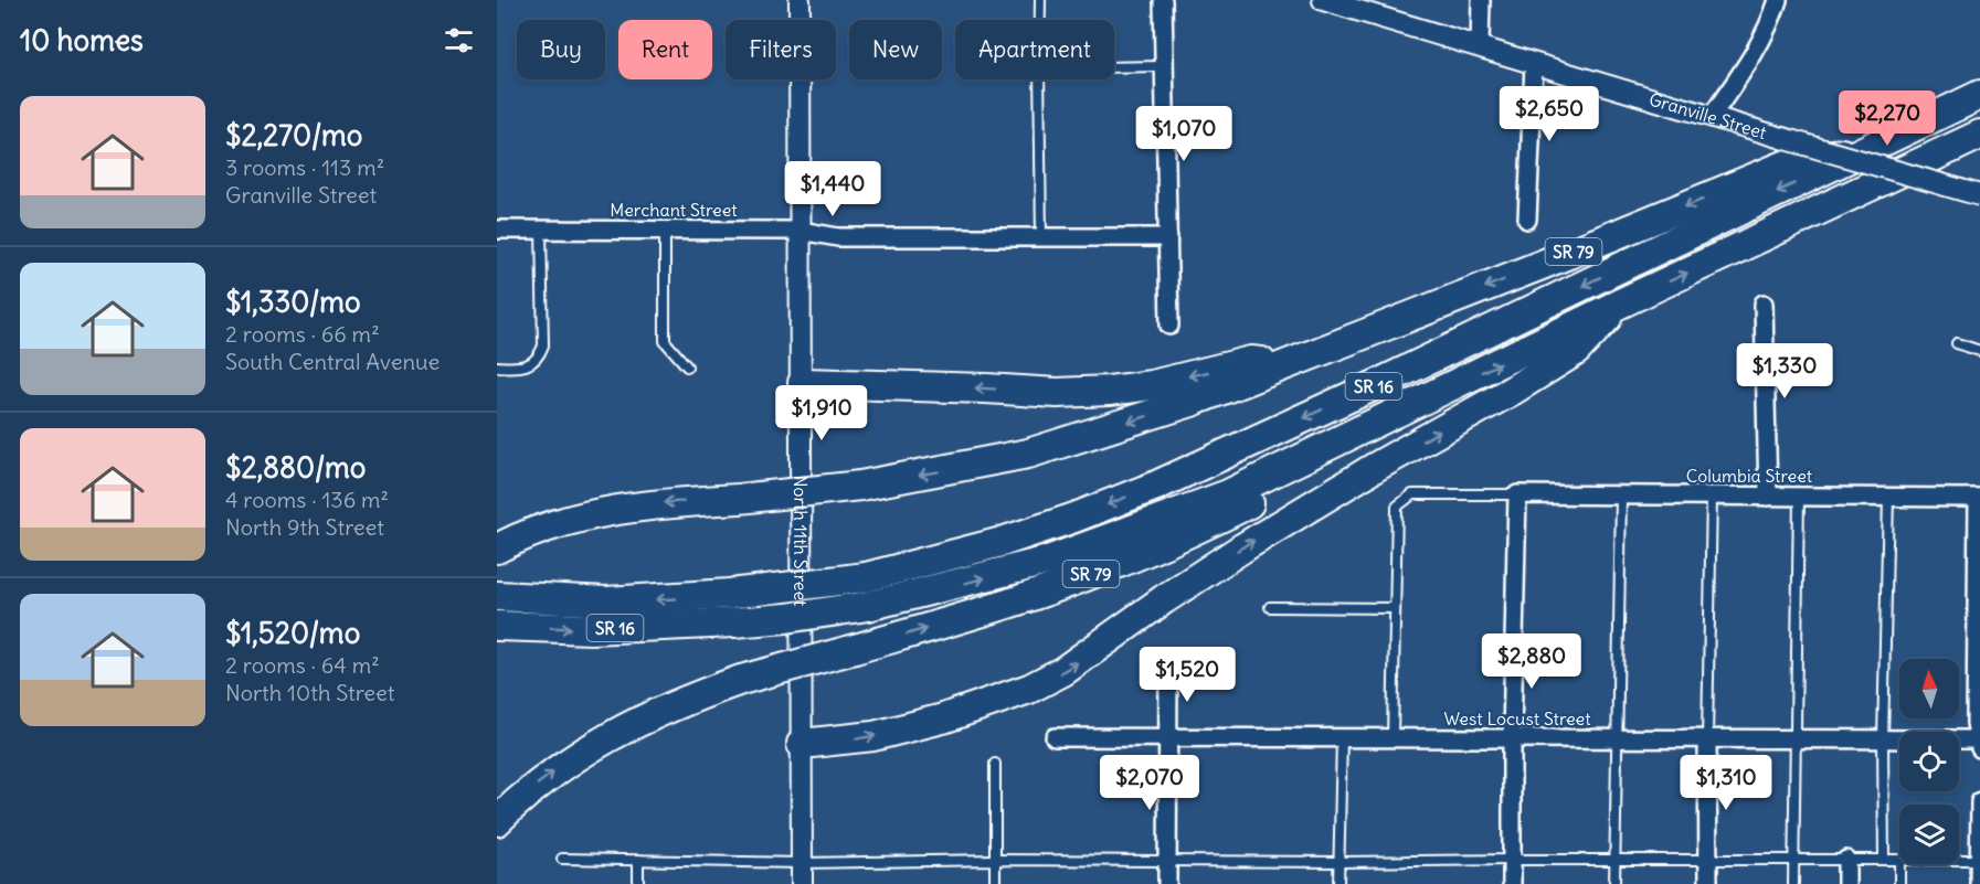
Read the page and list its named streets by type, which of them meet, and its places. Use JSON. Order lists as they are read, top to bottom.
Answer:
{
  "streets": {
    "highway": ["SR 79", "SR 16"],
    "street": [
      "Granville Street",
      "Merchant Street",
      "Columbia Street",
      "North 11th Street",
      "West Locust Street"
    ]
  },
  "crossings": [
    ["Merchant Street", "North 11th Street"],
    ["SR 79", "SR 16"]
  ],
  "north": "top",
  "page": {
    "heading": "10 homes",
    "chip": [
      "Buy",
      "Rent",
      "Filters",
      "New",
      "Apartment"
    ],
    "list": [
      {
        "name": "$2,270/mo",
        "note": "3 rooms · 113 m² · Granville Street"
      },
      {
        "name": "$1,330/mo",
        "note": "2 rooms · 66 m² · South Central Avenue"
      },
      {
        "name": "$2,880/mo",
        "note": "4 rooms · 136 m² · North 9th Street"
      },
      {
        "name": "$1,520/mo",
        "note": "2 rooms · 64 m² · North 10th Street"
      }
    ],
    "price": [
      "$2,650",
      "$2,270",
      "$1,070",
      "$1,440",
      "$1,330",
      "$1,910",
      "$2,880",
      "$1,520",
      "$2,070",
      "$1,310"
    ]
  }
}
